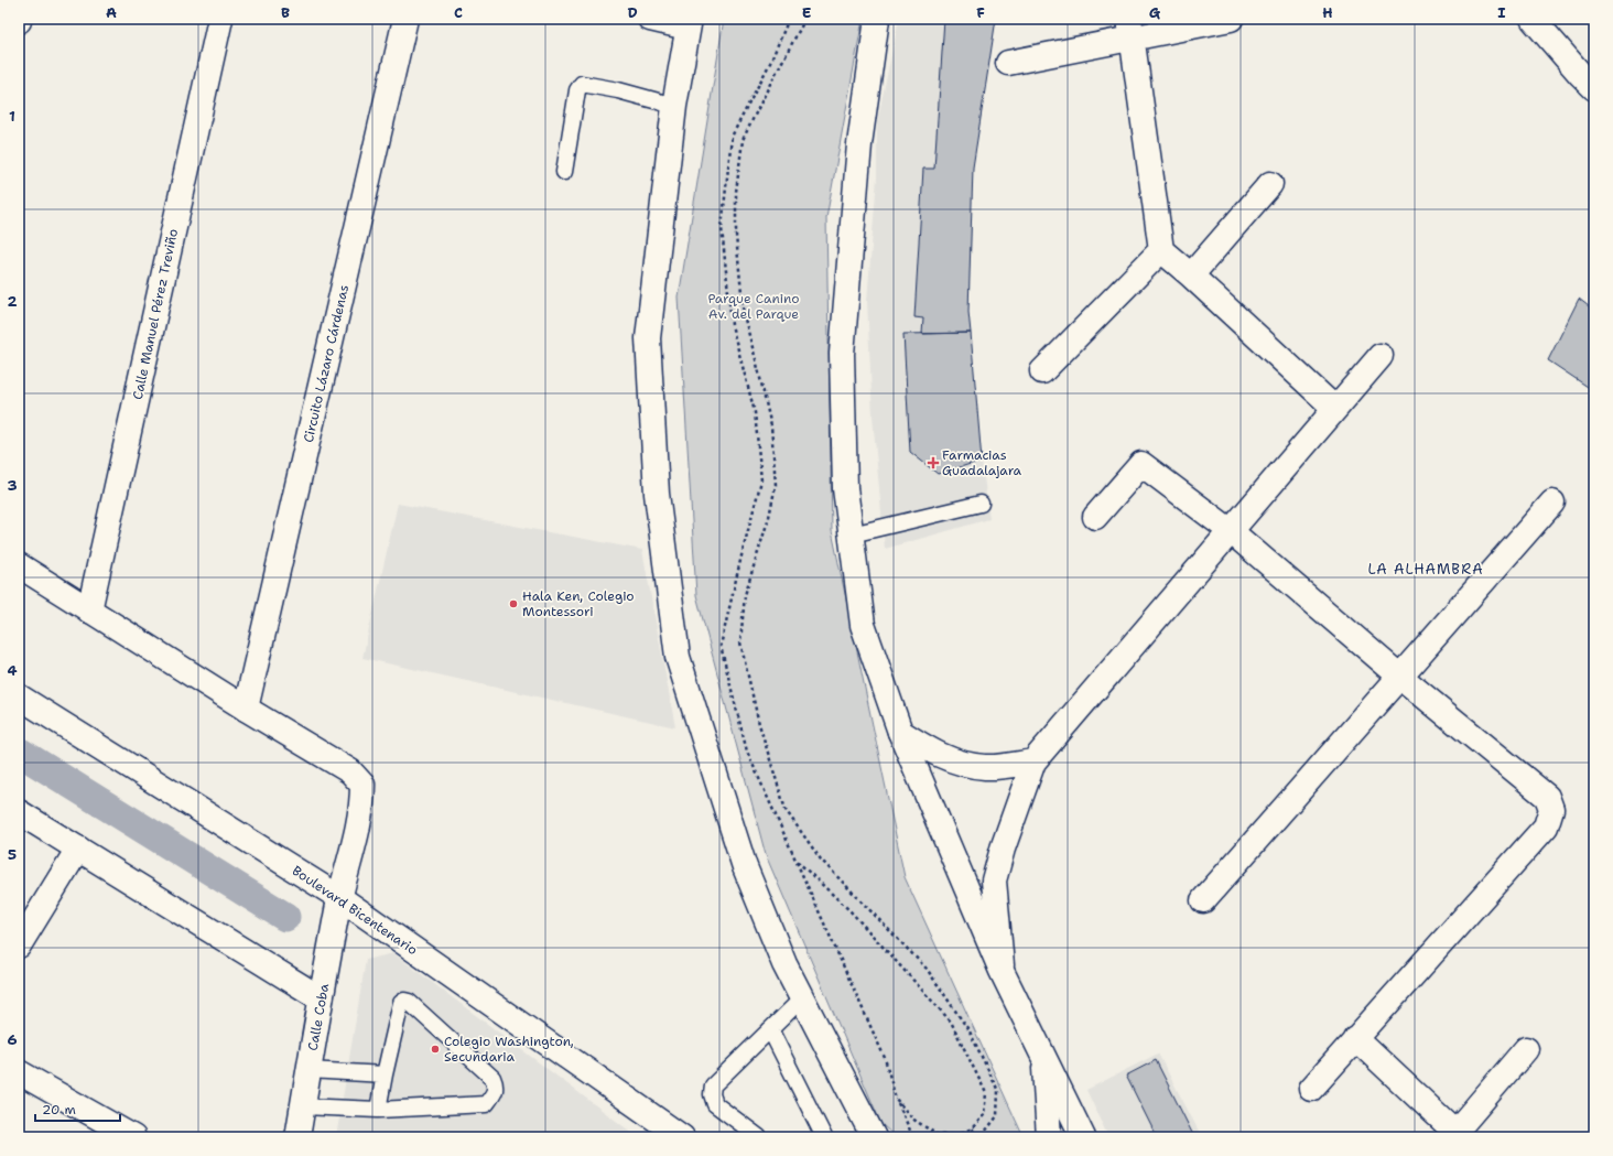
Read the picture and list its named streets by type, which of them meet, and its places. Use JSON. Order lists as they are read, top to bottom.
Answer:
{
  "streets": {
    "street": [
      "Calle Manuel Pérez Treviño",
      "Circuito Lázaro Cárdenas",
      "Boulevard Bicentenario",
      "Calle Coba"
    ]
  },
  "crossings": [
    ["Boulevard Bicentenario", "Calle Coba"]
  ],
  "districts": ["LA ALHAMBRA"],
  "parks": ["Parque Canino Av. del Parque"],
  "places": {
    "health": ["Farmacias Guadalajara"],
    "other": ["Hala Ken, Colegio Montessori", "Colegio Washington, Secundaria"]
  },
  "scale_bar": "20 m",
  "grid": {
    "columns": [
      "A",
      "B",
      "C",
      "D",
      "E",
      "F",
      "G",
      "H",
      "I"
    ],
    "rows": [
      "1",
      "2",
      "3",
      "4",
      "5",
      "6"
    ]
  }
}
